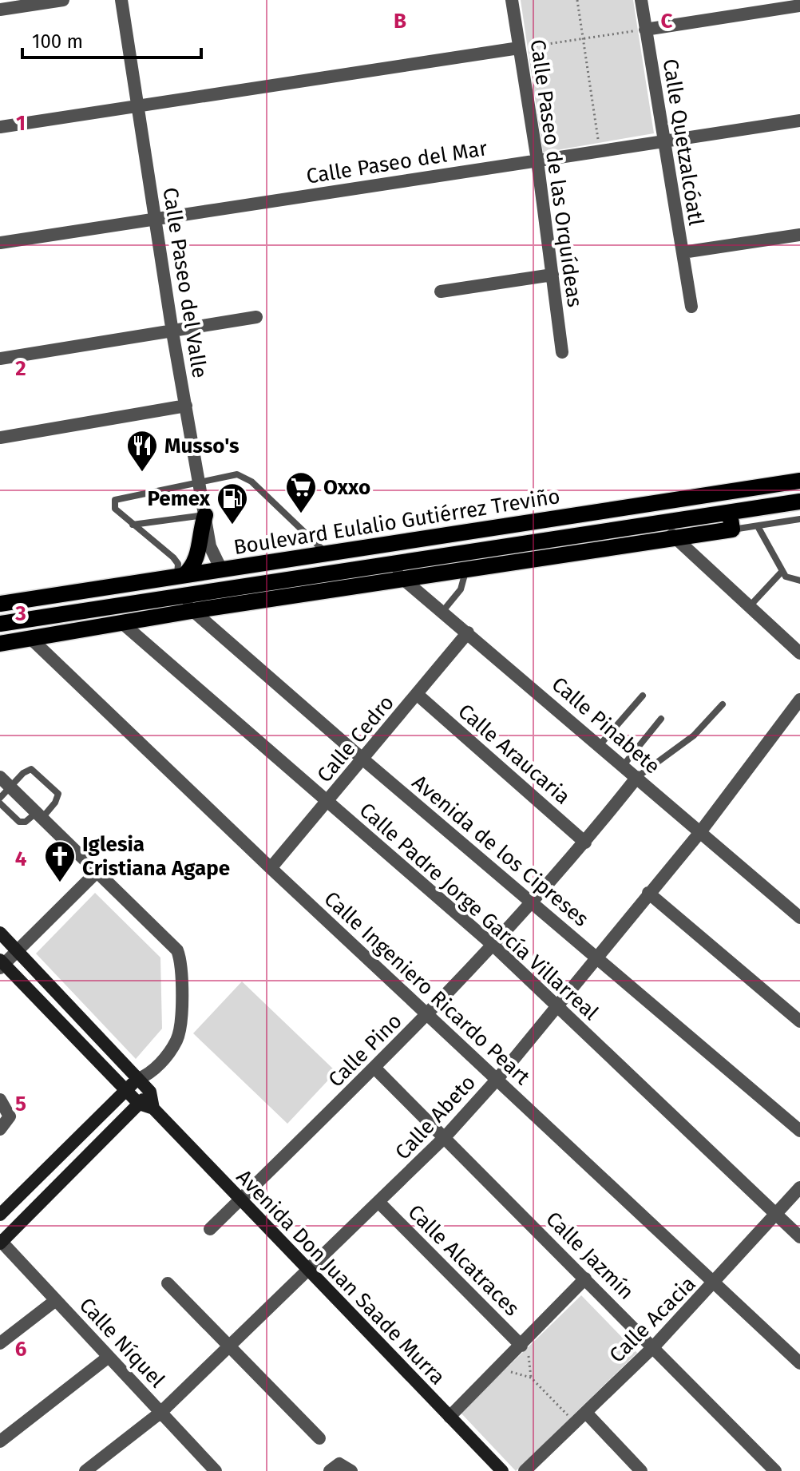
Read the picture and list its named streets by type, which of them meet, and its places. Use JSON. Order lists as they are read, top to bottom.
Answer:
{
  "streets": {
    "main road": ["Boulevard Eulalio Gutiérrez Treviño"],
    "street": [
      "Calle Quetzalcóatl",
      "Calle Paseo del Mar",
      "Calle Paseo de las Orquídeas",
      "Calle Paseo del Valle",
      "Calle Pinabete",
      "Calle Cedro",
      "Calle Araucaria",
      "Avenida de los Cipreses",
      "Calle Padre Jorge García Villarreal",
      "Calle Ingeniero Ricardo Peart",
      "Calle Pino",
      "Calle Abeto",
      "Calle Jazmín",
      "Calle Alcatraces",
      "Avenida Don Juan Saade Murra",
      "Calle Acacia",
      "Calle Níquel"
    ]
  },
  "crossings": [
    ["Calle Quetzalcóatl", "Calle Paseo del Mar"],
    ["Calle Paseo del Mar", "Calle Paseo de las Orquídeas"],
    ["Calle Paseo del Mar", "Calle Paseo del Valle"],
    ["Calle Paseo del Valle", "Boulevard Eulalio Gutiérrez Treviño"],
    ["Boulevard Eulalio Gutiérrez Treviño", "Calle Pinabete"],
    ["Boulevard Eulalio Gutiérrez Treviño", "Avenida de los Cipreses"],
    ["Calle Pinabete", "Calle Cedro"],
    ["Calle Pinabete", "Calle Pino"],
    ["Calle Pinabete", "Calle Abeto"],
    ["Calle Cedro", "Calle Araucaria"],
    ["Calle Cedro", "Avenida de los Cipreses"],
    ["Calle Cedro", "Calle Padre Jorge García Villarreal"],
    ["Calle Cedro", "Calle Ingeniero Ricardo Peart"],
    ["Calle Araucaria", "Calle Pino"],
    ["Avenida de los Cipreses", "Calle Pino"],
    ["Avenida de los Cipreses", "Calle Abeto"],
    ["Calle Padre Jorge García Villarreal", "Calle Pino"],
    ["Calle Padre Jorge García Villarreal", "Calle Abeto"],
    ["Calle Padre Jorge García Villarreal", "Calle Acacia"],
    ["Calle Ingeniero Ricardo Peart", "Calle Pino"],
    ["Calle Ingeniero Ricardo Peart", "Calle Abeto"],
    ["Calle Ingeniero Ricardo Peart", "Calle Acacia"],
    ["Calle Pino", "Calle Jazmín"],
    ["Calle Pino", "Avenida Don Juan Saade Murra"],
    ["Calle Abeto", "Calle Jazmín"],
    ["Calle Abeto", "Calle Alcatraces"],
    ["Calle Abeto", "Avenida Don Juan Saade Murra"],
    ["Calle Abeto", "Calle Níquel"],
    ["Calle Jazmín", "Calle Acacia"]
  ],
  "places": {
    "restaurant": ["Musso's"],
    "supermarket": ["Oxxo"],
    "fuel station": ["Pemex"],
    "church": ["Iglesia Cristiana Agape"]
  },
  "scale_bar": "100 m",
  "grid": {
    "columns": ["B", "C"],
    "rows": [
      "1",
      "2",
      "3",
      "4",
      "5",
      "6"
    ]
  }
}
